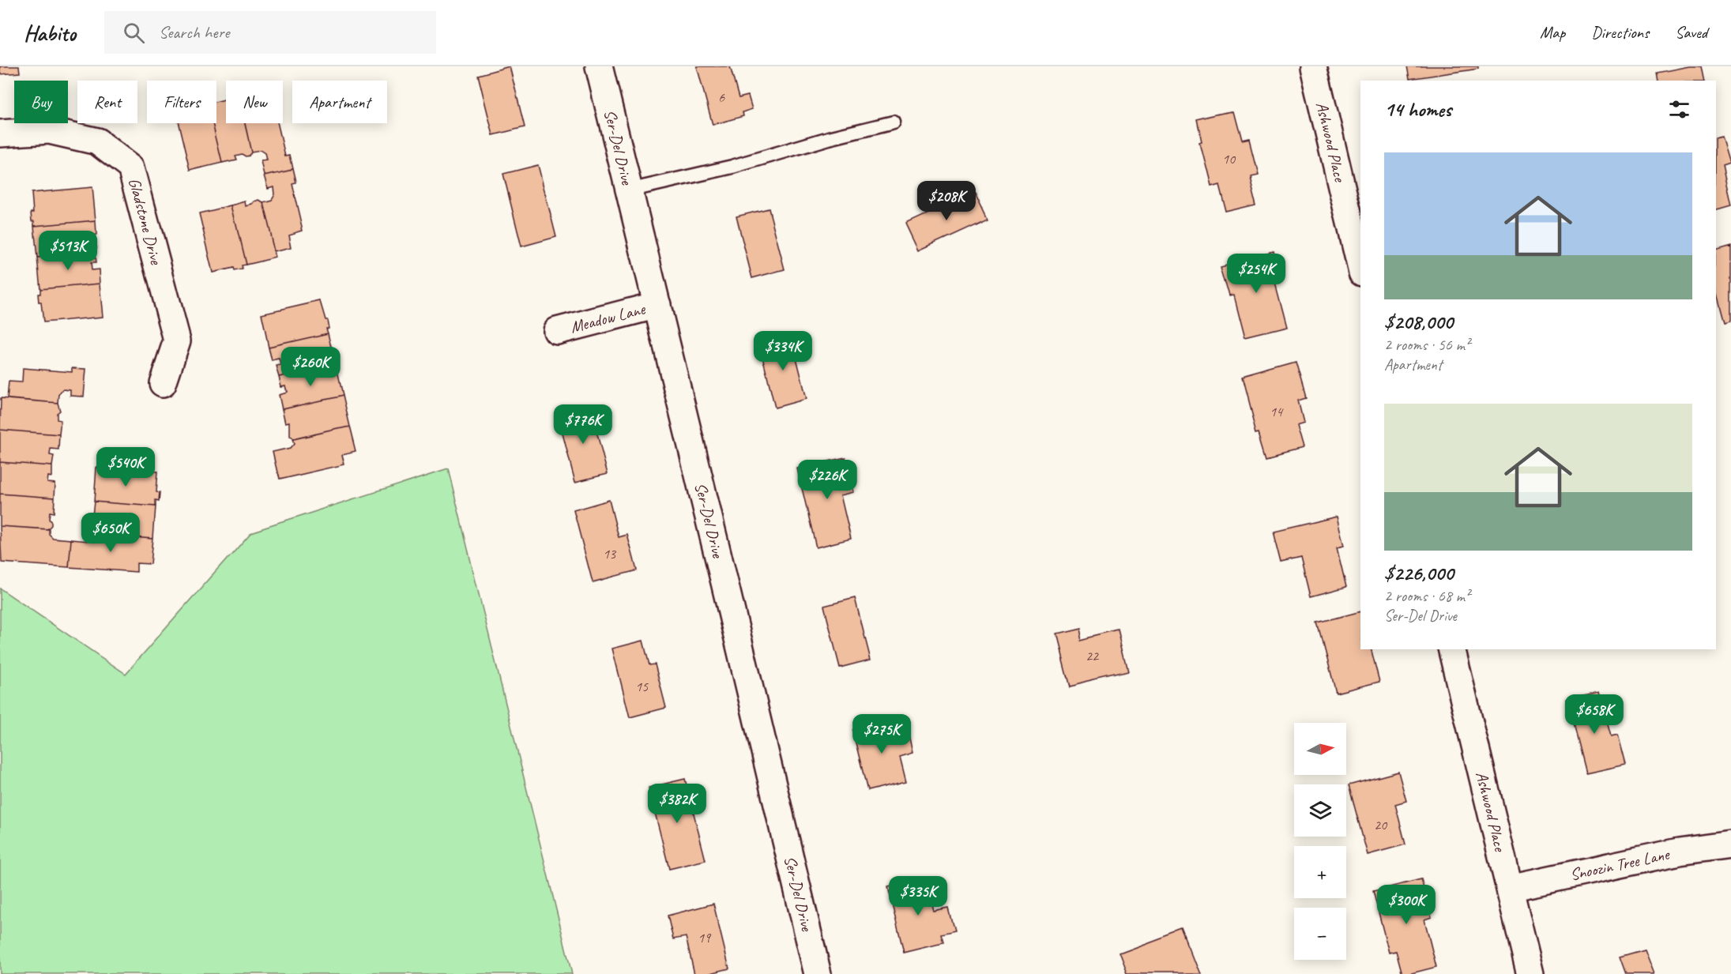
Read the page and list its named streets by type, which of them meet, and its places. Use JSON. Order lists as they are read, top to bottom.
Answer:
{
  "streets": {
    "street": [
      "Ashwood Place",
      "Ser-Del Drive",
      "Gladstone Drive",
      "Meadow Lane",
      "Snoozin Tree Lane"
    ]
  },
  "crossings": [
    ["Ashwood Place", "Snoozin Tree Lane"],
    ["Ser-Del Drive", "Meadow Lane"]
  ],
  "house_numbers": [
    "6",
    "10",
    "14",
    "13",
    "22",
    "15",
    "20",
    "19"
  ],
  "north": "right",
  "page": {
    "header": "Habito",
    "search": "Search here",
    "nav": ["Map", "Directions", "Saved"],
    "chip": [
      "Buy",
      "Rent",
      "Filters",
      "New",
      "Apartment"
    ],
    "heading": "14 homes",
    "list": [
      {
        "name": "$208,000",
        "note": "2 rooms · 56 m² · Apartment"
      },
      {
        "name": "$226,000",
        "note": "2 rooms · 68 m² · Ser-Del Drive"
      }
    ],
    "price": [
      "$208K",
      "$513K",
      "$254K",
      "$334K",
      "$260K",
      "$776K",
      "$540K",
      "$226K",
      "$650K",
      "$658K",
      "$275K",
      "$382K",
      "$335K",
      "$300K"
    ],
    "map_buttons": ["+", "−"]
  }
}
